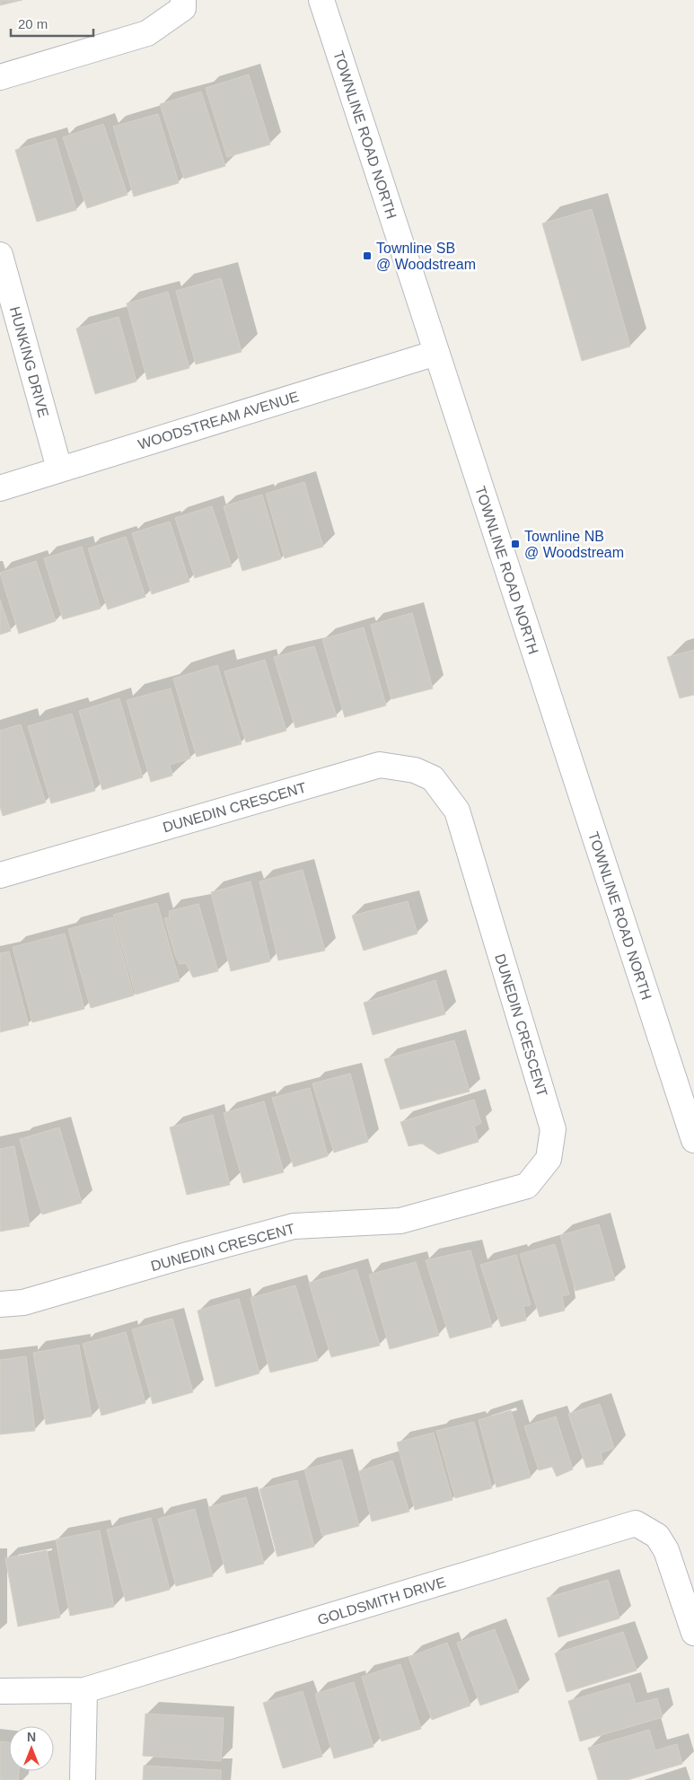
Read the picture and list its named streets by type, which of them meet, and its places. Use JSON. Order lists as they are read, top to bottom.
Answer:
{
  "streets": {
    "street": [
      "TOWNLINE ROAD NORTH",
      "HUNKING DRIVE",
      "WOODSTREAM AVENUE",
      "DUNEDIN CRESCENT",
      "GOLDSMITH DRIVE"
    ]
  },
  "crossings": [
    ["TOWNLINE ROAD NORTH", "WOODSTREAM AVENUE"],
    ["HUNKING DRIVE", "WOODSTREAM AVENUE"]
  ],
  "places": {
    "transit": ["Townline SB @ Woodstream", "Townline NB @ Woodstream"]
  },
  "scale_bar": "20 m",
  "north": "top"
}
